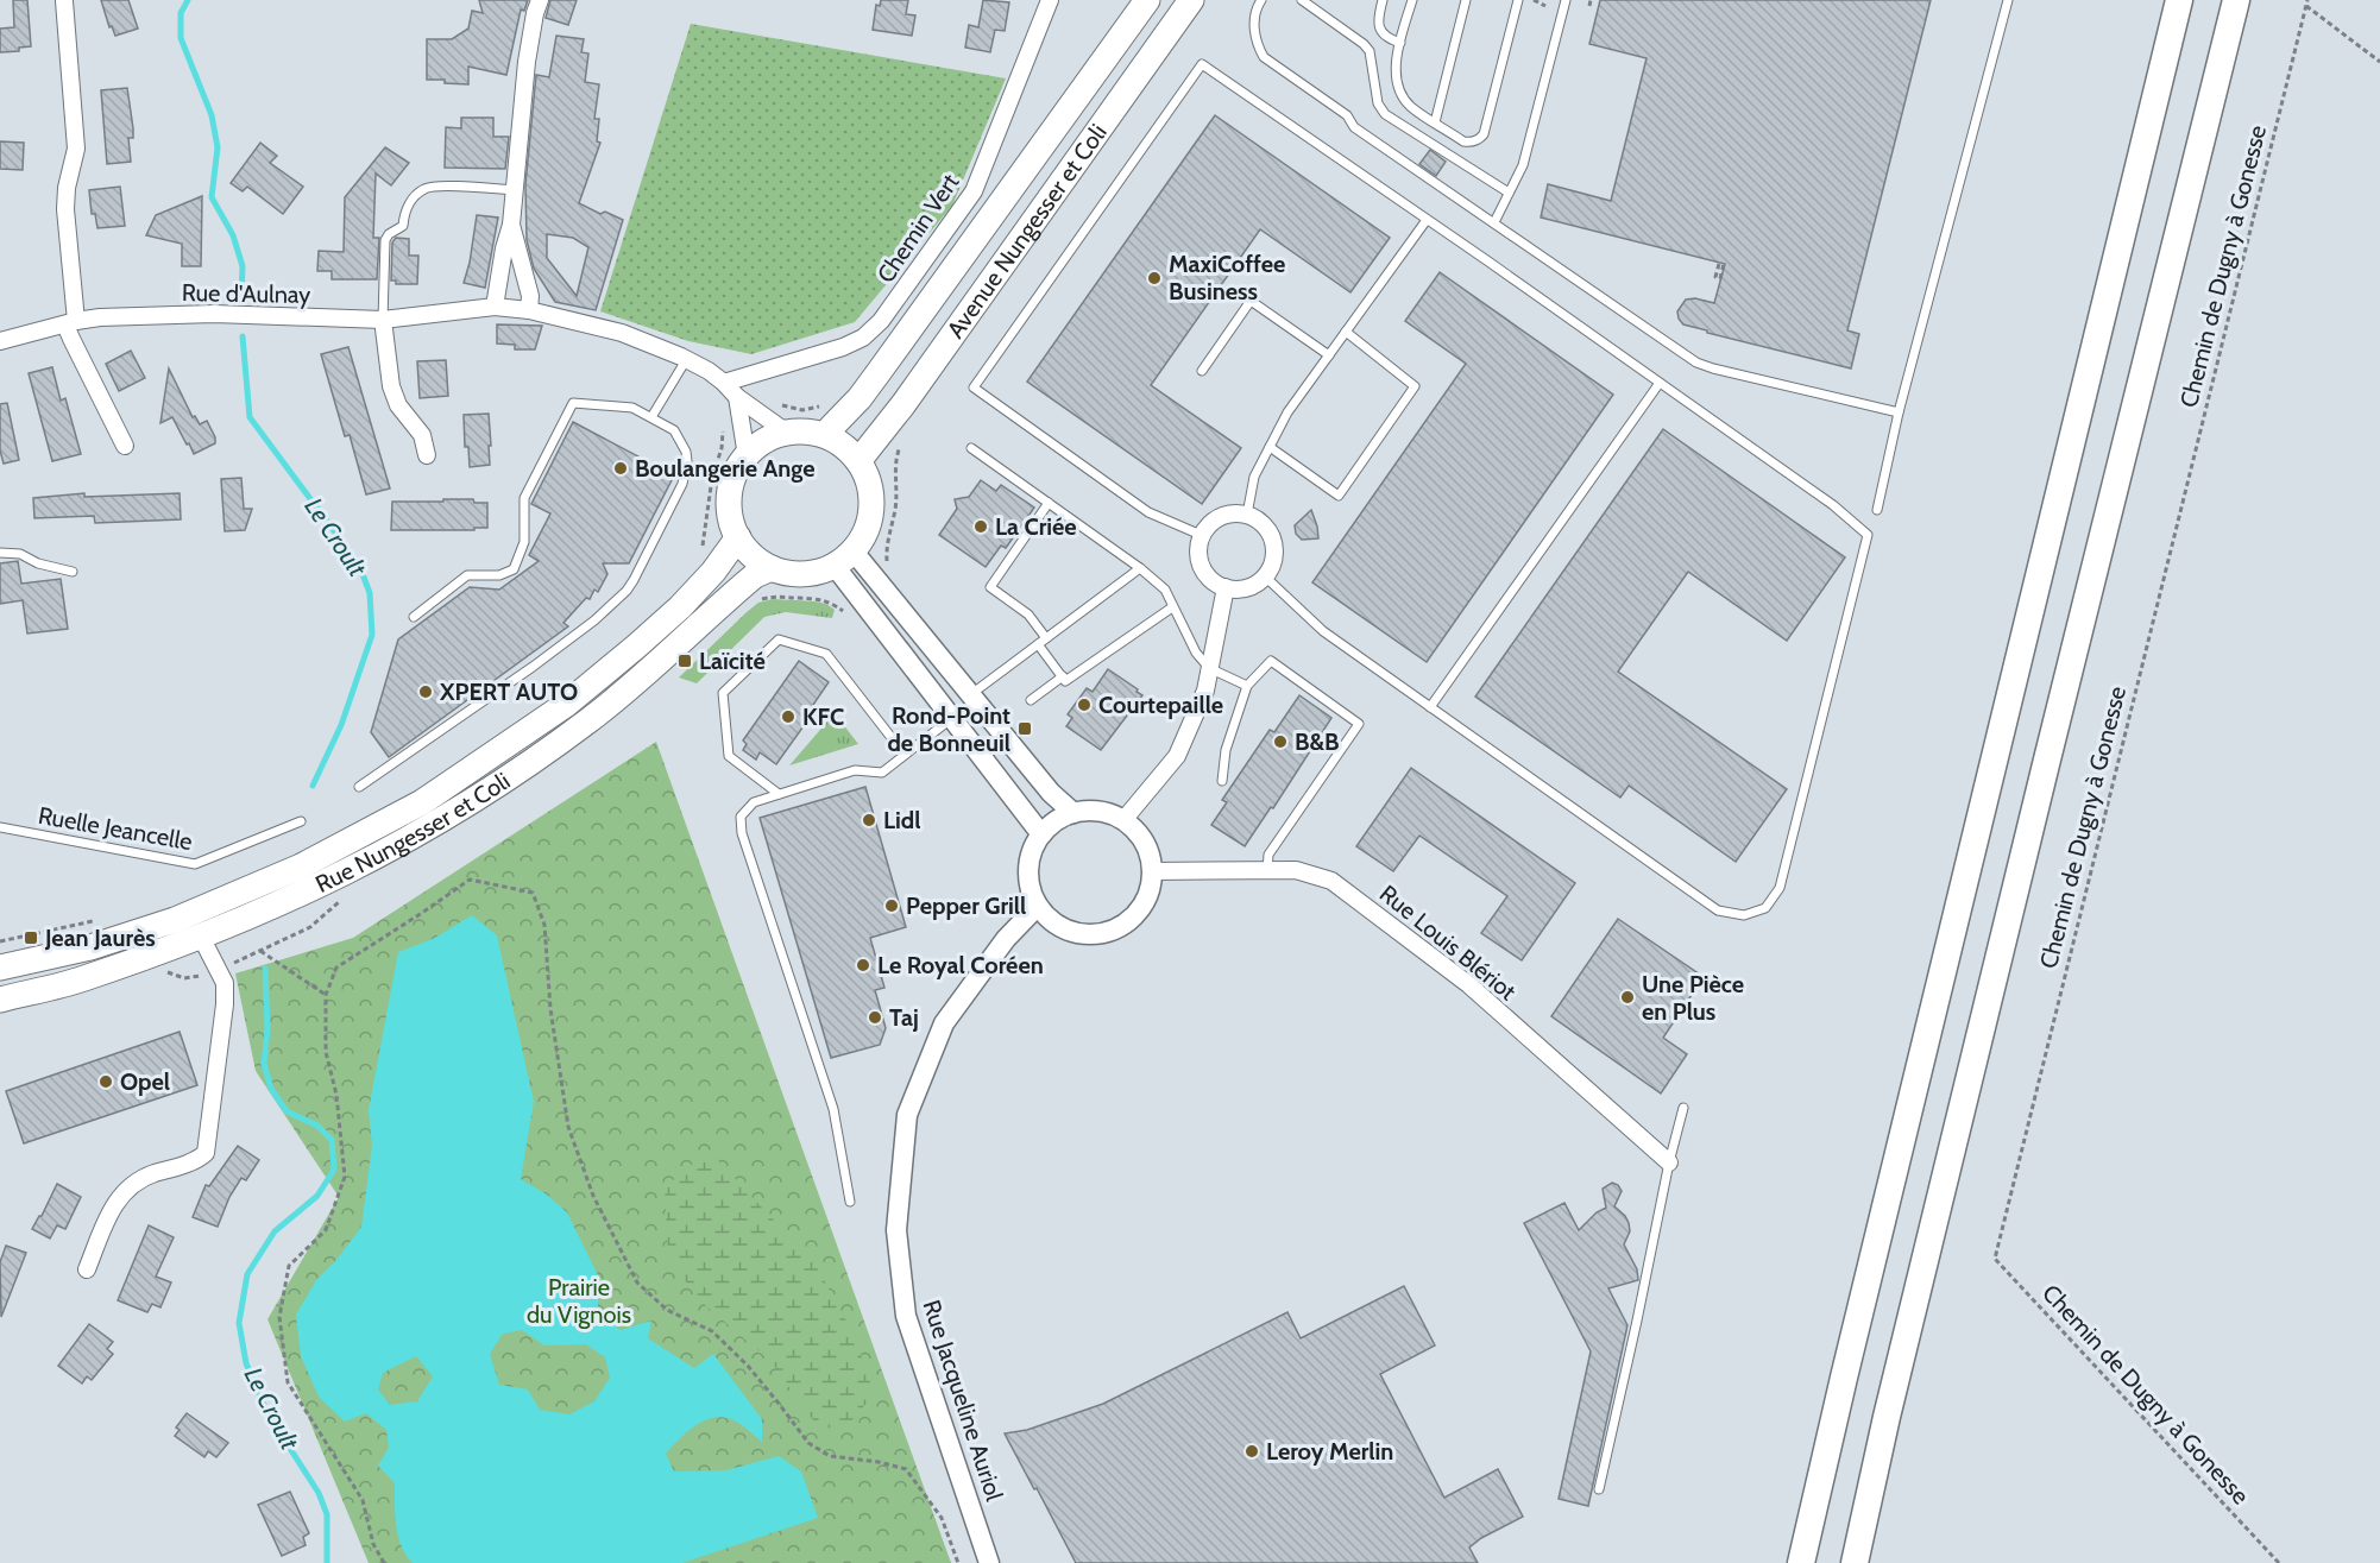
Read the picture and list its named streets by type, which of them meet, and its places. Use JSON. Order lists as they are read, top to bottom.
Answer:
{
  "streets": {
    "main road": ["Avenue Nungesser et Coli", "Rue Nungesser et Coli"],
    "street": [
      "Chemin Vert",
      "Rue d'Aulnay",
      "Rue Louis Blériot",
      "Rue Jacqueline Auriol"
    ],
    "lane": ["Ruelle Jeancelle"],
    "path": ["Chemin de Dugny à Gonesse"]
  },
  "crossings": [
    ["Chemin Vert", "Rue d'Aulnay"],
    ["Avenue Nungesser et Coli", "Rue d'Aulnay"],
    ["Avenue Nungesser et Coli", "Rue Nungesser et Coli"],
    ["Rue d'Aulnay", "Rue Nungesser et Coli"],
    ["Rue Louis Blériot", "Rue Jacqueline Auriol"]
  ],
  "water": ["Le Croult"],
  "parks": ["Prairie du Vignois"],
  "places": {
    "other": [
      "MaxiCoffee Business",
      "Boulangerie Ange",
      "La Criée",
      "XPERT AUTO",
      "Courtepaille",
      "KFC",
      "B&B",
      "Lidl",
      "Pepper Grill",
      "Le Royal Coréen",
      "Une Pièce en Plus",
      "Taj",
      "Opel",
      "Leroy Merlin"
    ],
    "transit": ["Laïcité", "Rond-Point de Bonneuil", "Jean Jaurès"]
  }
}
